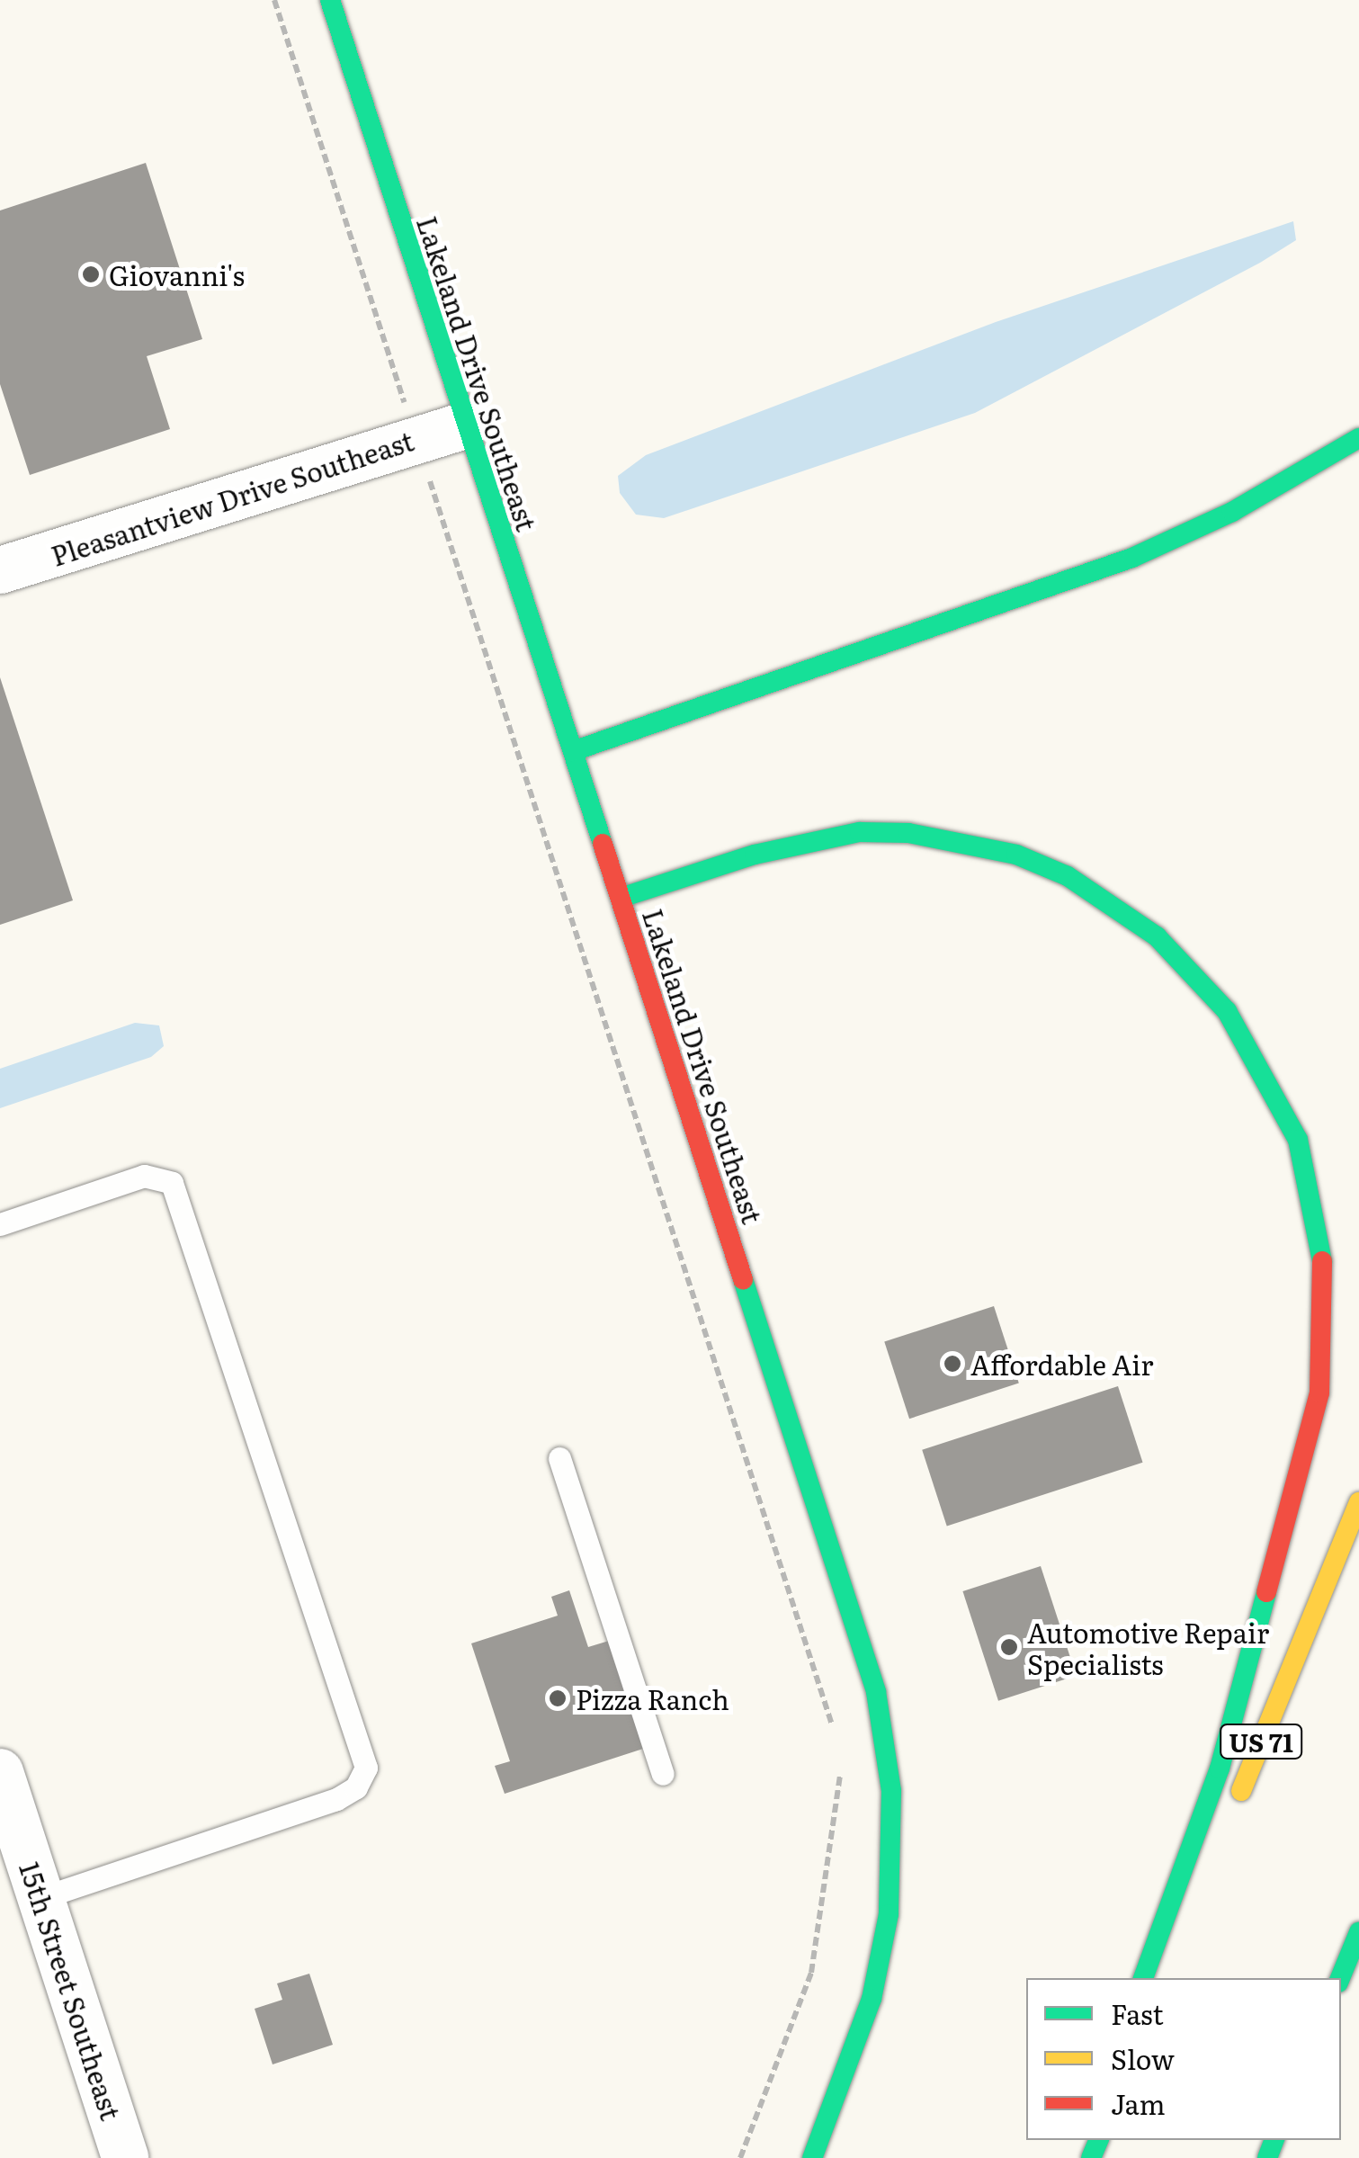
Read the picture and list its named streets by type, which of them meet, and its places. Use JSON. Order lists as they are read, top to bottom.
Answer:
{
  "streets": {
    "main road": ["Lakeland Drive Southeast", "US 71"],
    "street": ["Pleasantview Drive Southeast", "15th Street Southeast"]
  },
  "crossings": [
    ["Lakeland Drive Southeast", "Pleasantview Drive Southeast"]
  ],
  "places": [
    "Giovanni's",
    "Affordable Air",
    "Automotive Repair Specialists",
    "Pizza Ranch"
  ],
  "legend": ["Fast", "Slow", "Jam"]
}
